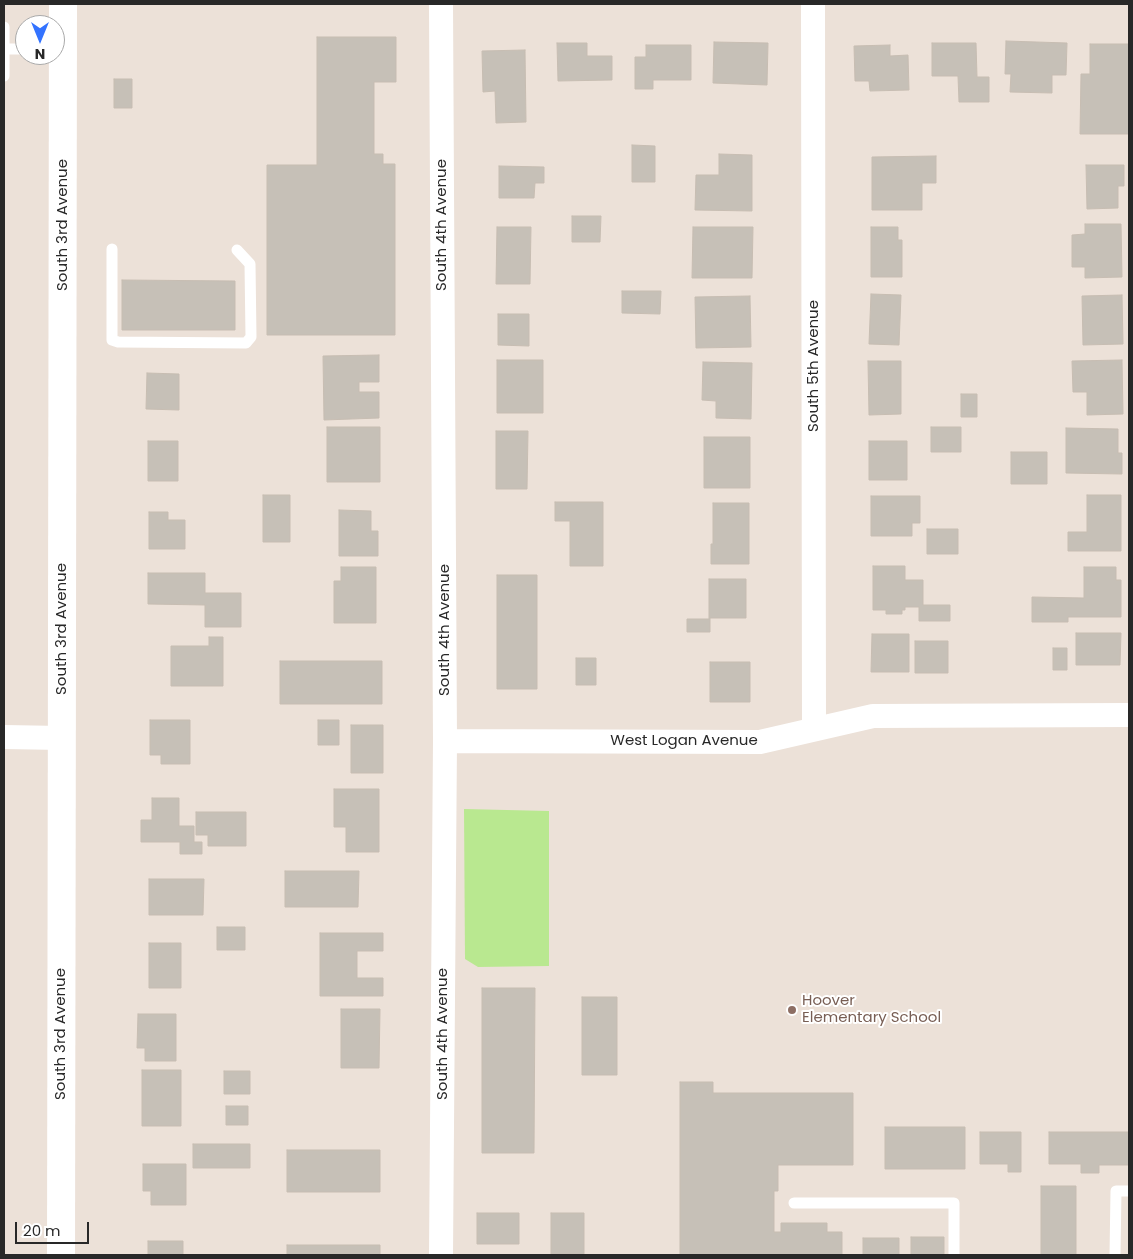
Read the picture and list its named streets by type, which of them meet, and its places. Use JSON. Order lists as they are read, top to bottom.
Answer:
{
  "streets": {
    "street": [
      "South 3rd Avenue",
      "South 4th Avenue",
      "South 5th Avenue",
      "West Logan Avenue"
    ]
  },
  "crossings": [
    ["South 4th Avenue", "West Logan Avenue"],
    ["South 5th Avenue", "West Logan Avenue"]
  ],
  "places": ["Hoover Elementary School"],
  "scale_bar": "20 m",
  "north": "bottom"
}
